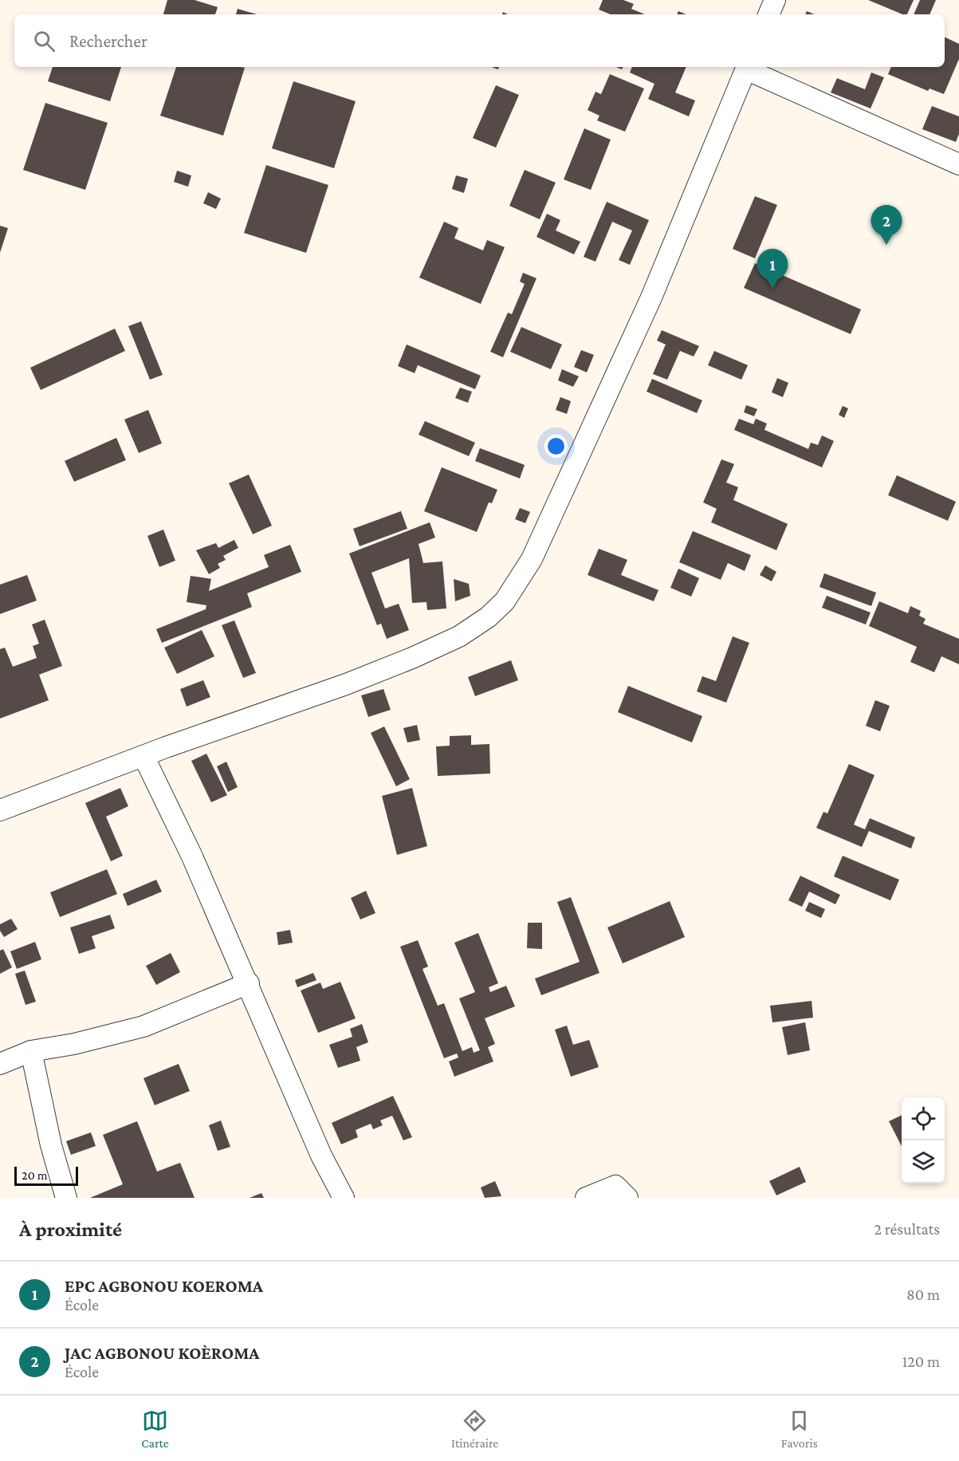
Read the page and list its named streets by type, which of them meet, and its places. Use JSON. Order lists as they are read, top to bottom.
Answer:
{
  "scale_bar": "20 m",
  "page": {
    "search": "Rechercher",
    "pins": ["2", "1"],
    "scale": "20 m",
    "heading": ["À proximité", "2 résultats"],
    "list": [
      {
        "mark": "1",
        "name": "EPC AGBONOU KOEROMA",
        "note": "École",
        "value": "80 m"
      },
      {
        "mark": "2",
        "name": "JAC AGBONOU KOÈROMA",
        "note": "École",
        "value": "120 m"
      }
    ],
    "nav": ["Carte", "Itinéraire", "Favoris"]
  }
}
